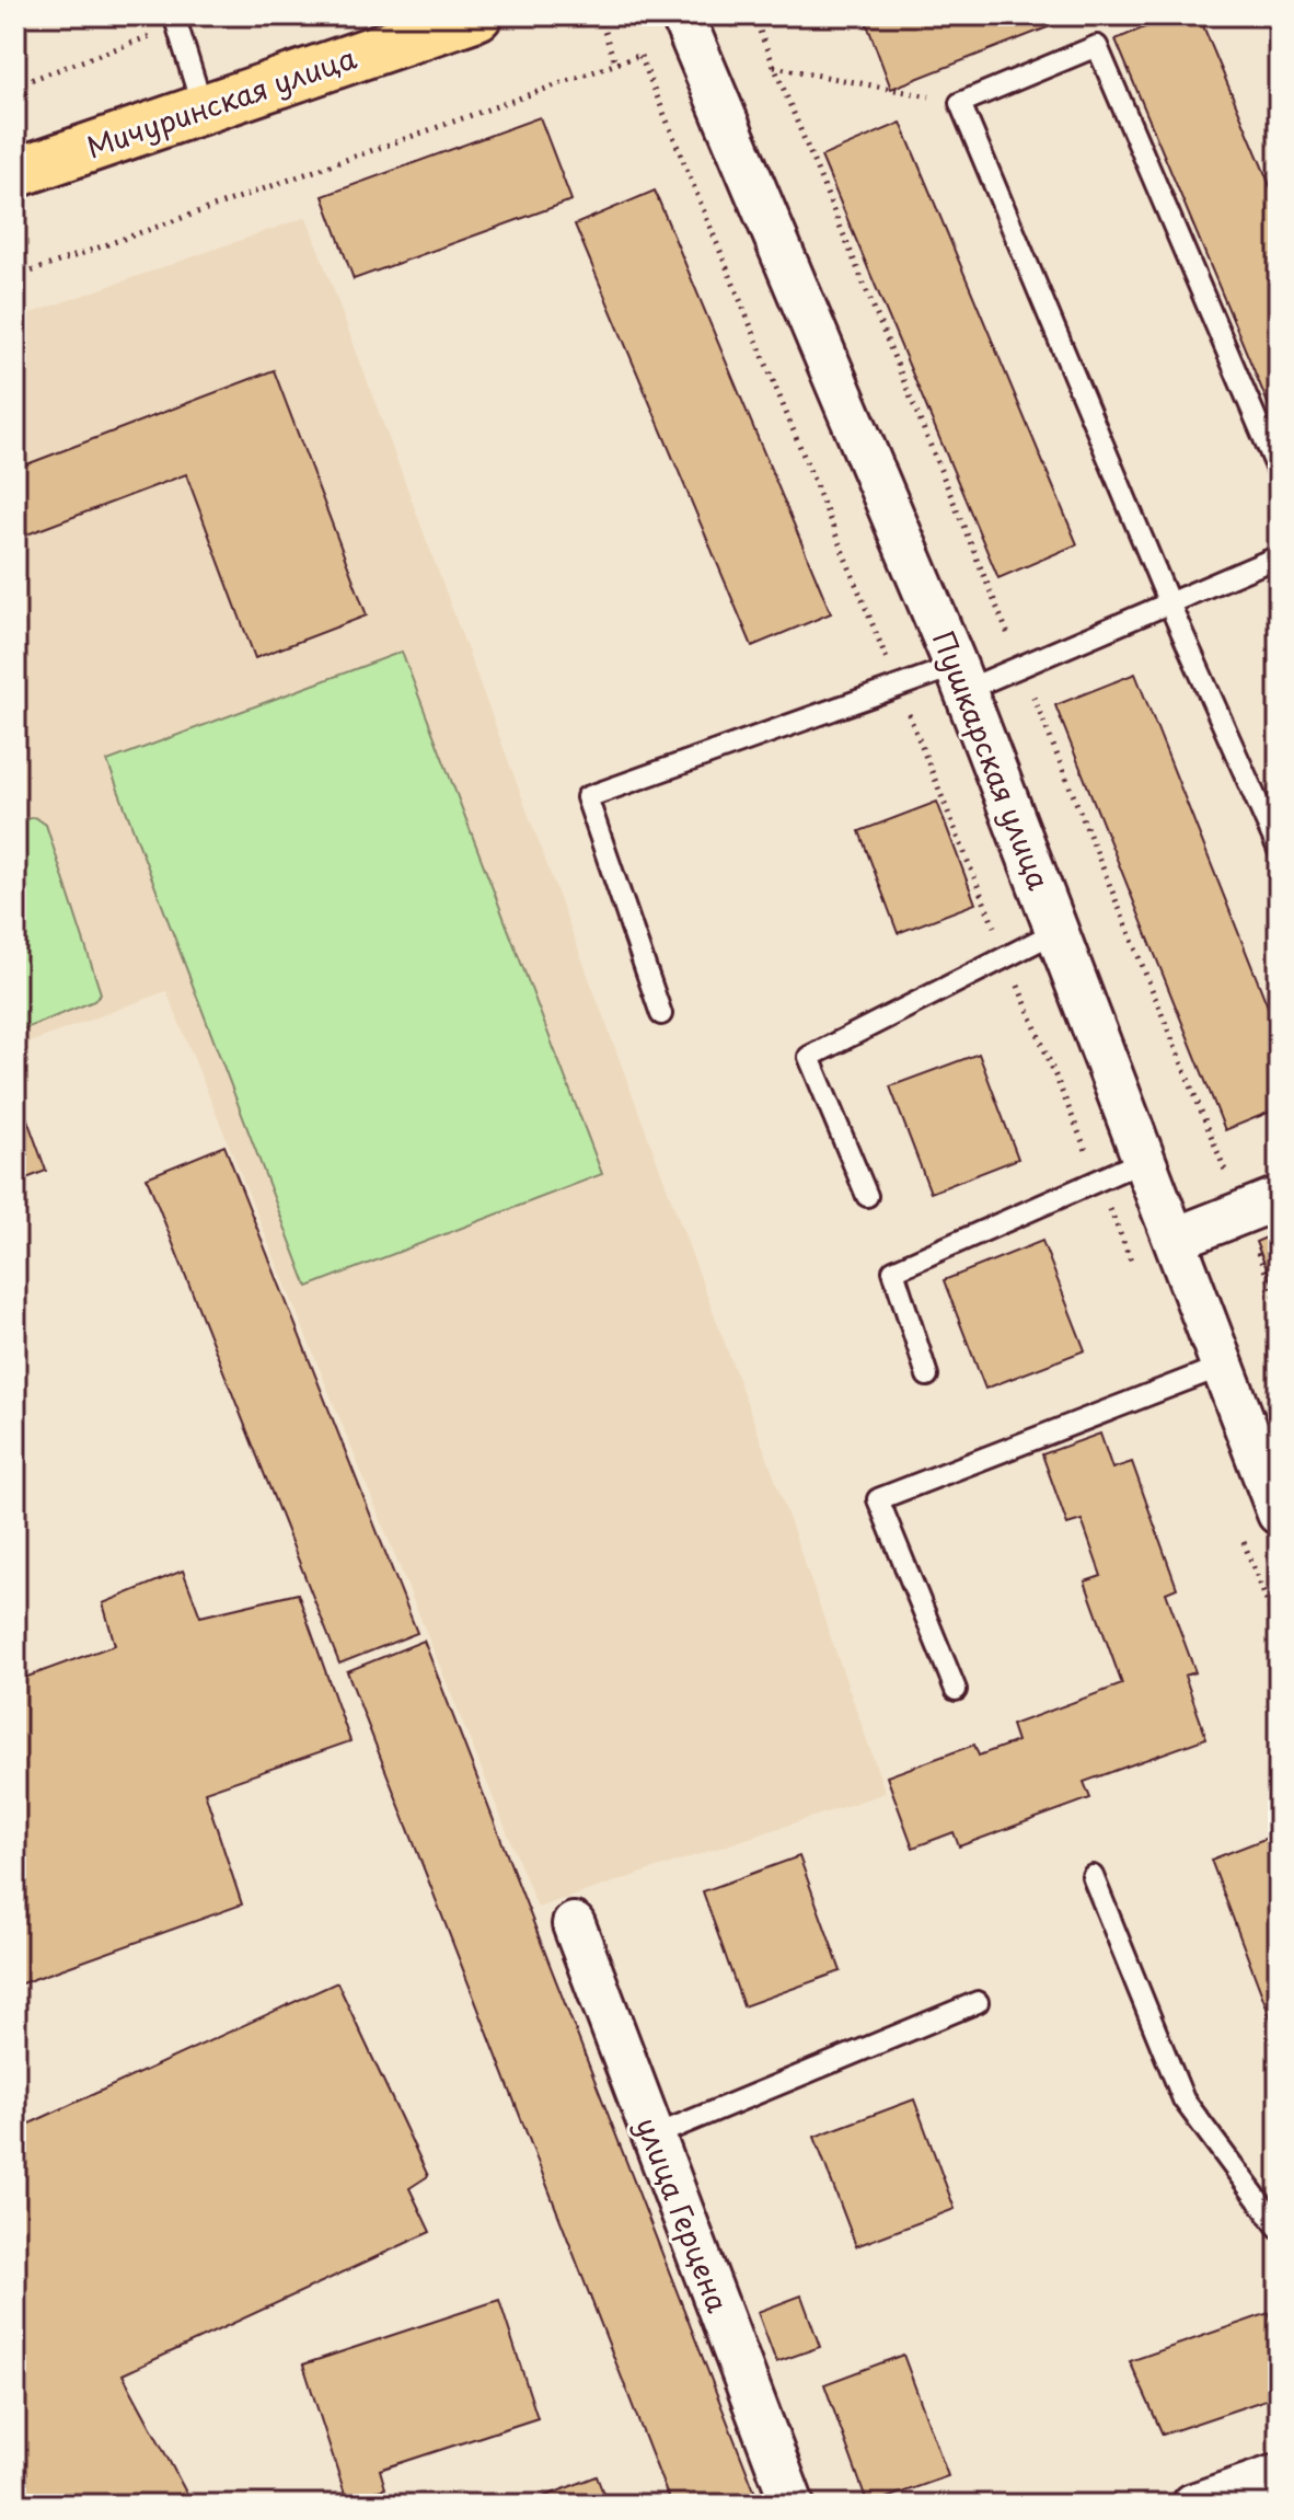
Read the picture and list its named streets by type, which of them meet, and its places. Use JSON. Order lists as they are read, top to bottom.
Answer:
{
  "streets": {
    "main road": ["Мичуринская улица"],
    "street": ["Пушкарская улица", "улица Герцена"]
  }
}
